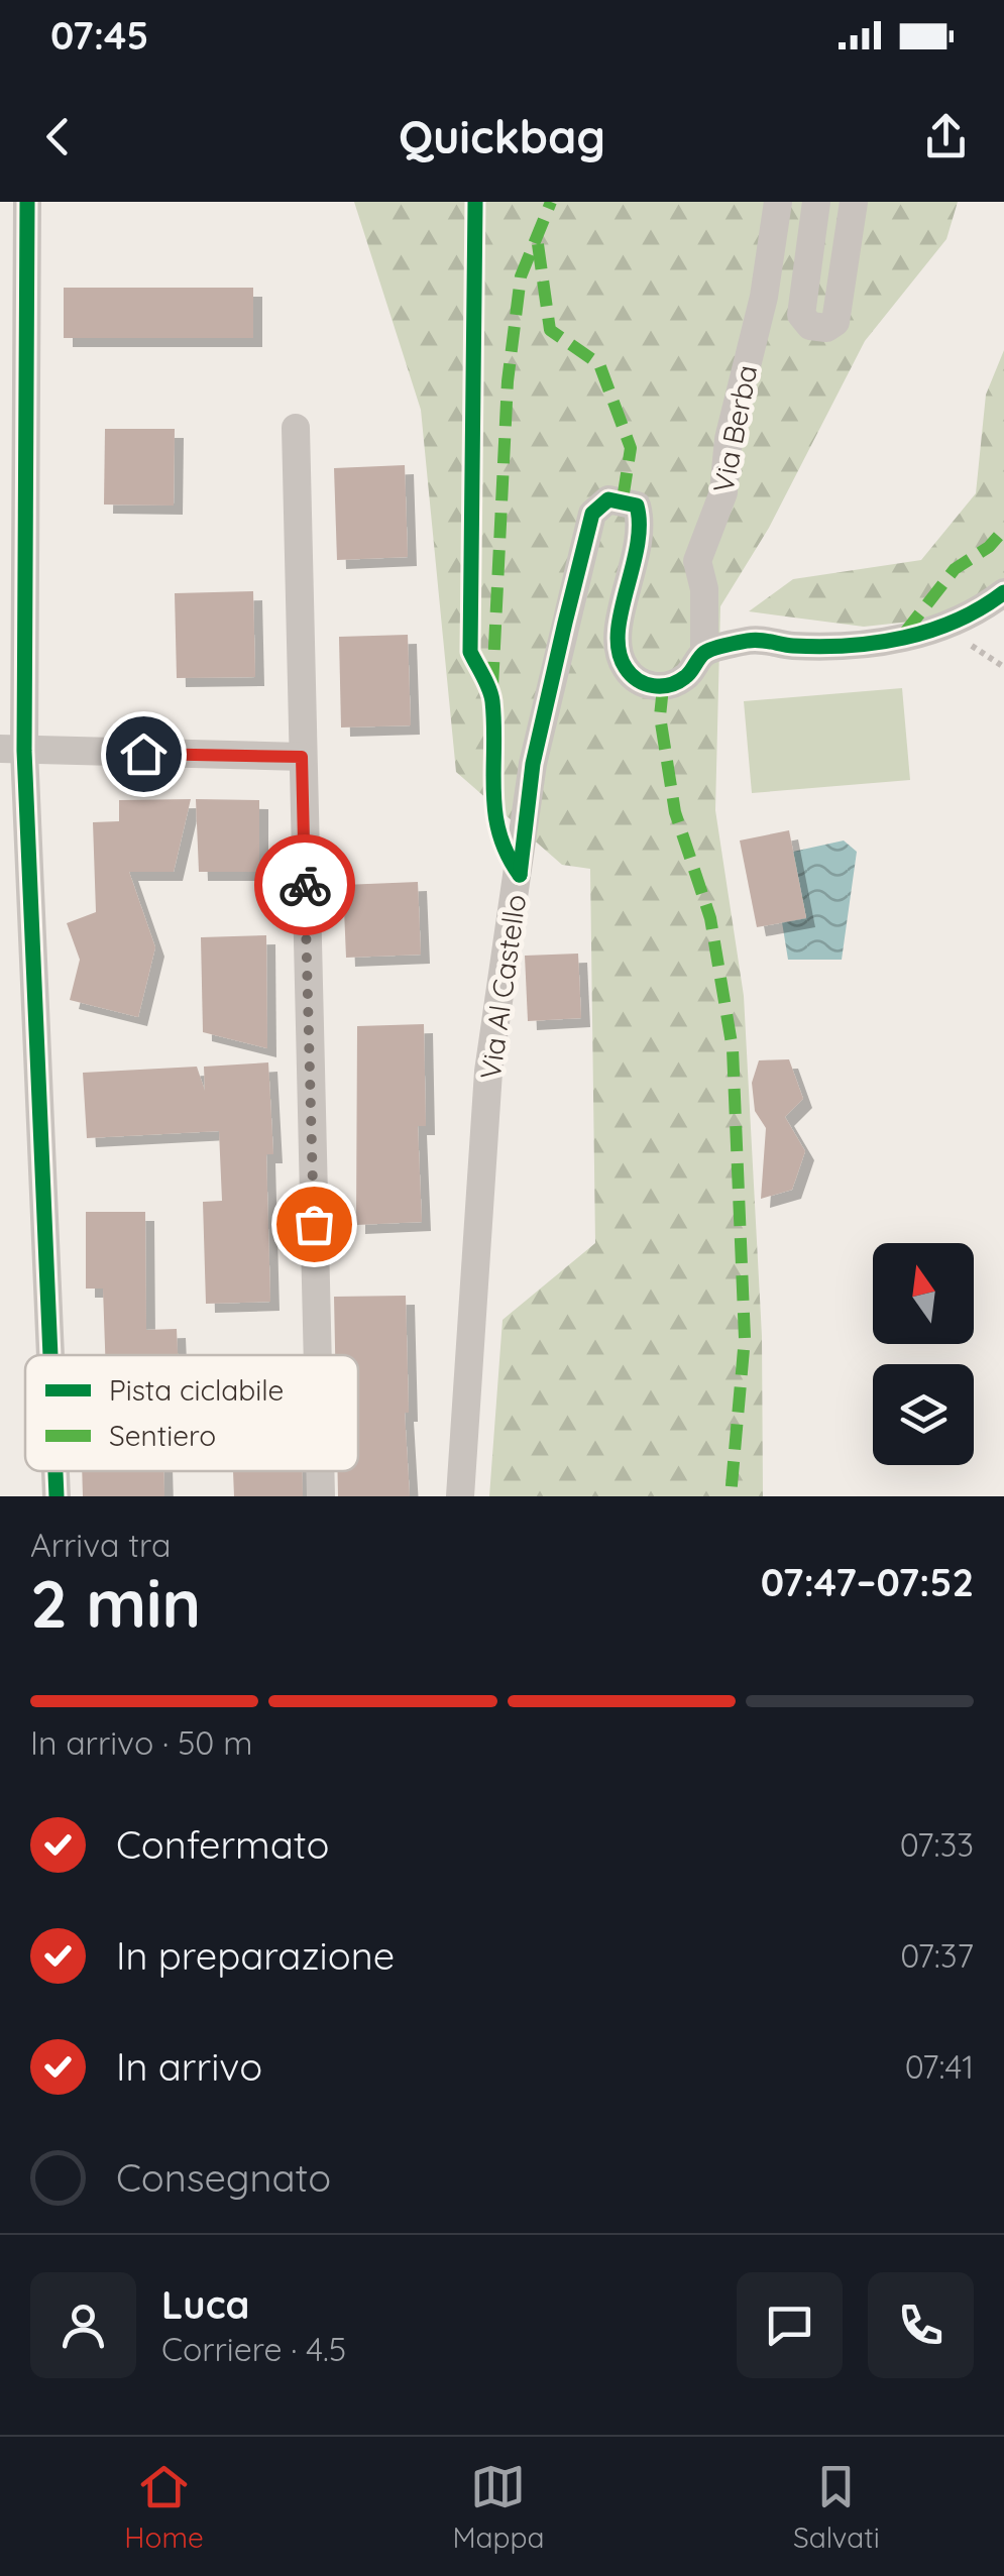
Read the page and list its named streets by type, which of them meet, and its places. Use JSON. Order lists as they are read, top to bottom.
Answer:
{
  "streets": {
    "street": ["Via Berba", "Via Al Castello"]
  },
  "crossings": [
    ["Via Berba", "Via Al Castello"]
  ],
  "legend": ["Pista ciclabile", "Sentiero"],
  "north": "top",
  "page": {
    "status": "07:45",
    "header": "Quickbag",
    "heading": ["2 min", "Arriva tra", "07:47–07:52"],
    "panel": ["Luca", "Corriere · 4.5"],
    "bar": "In arrivo · 50 m",
    "list": [
      ["Confermato", "07:33"],
      ["In preparazione", "07:37"],
      ["In arrivo", "07:41"],
      "Consegnato"
    ],
    "tabs": ["Home", "Mappa", "Salvati"]
  }
}
